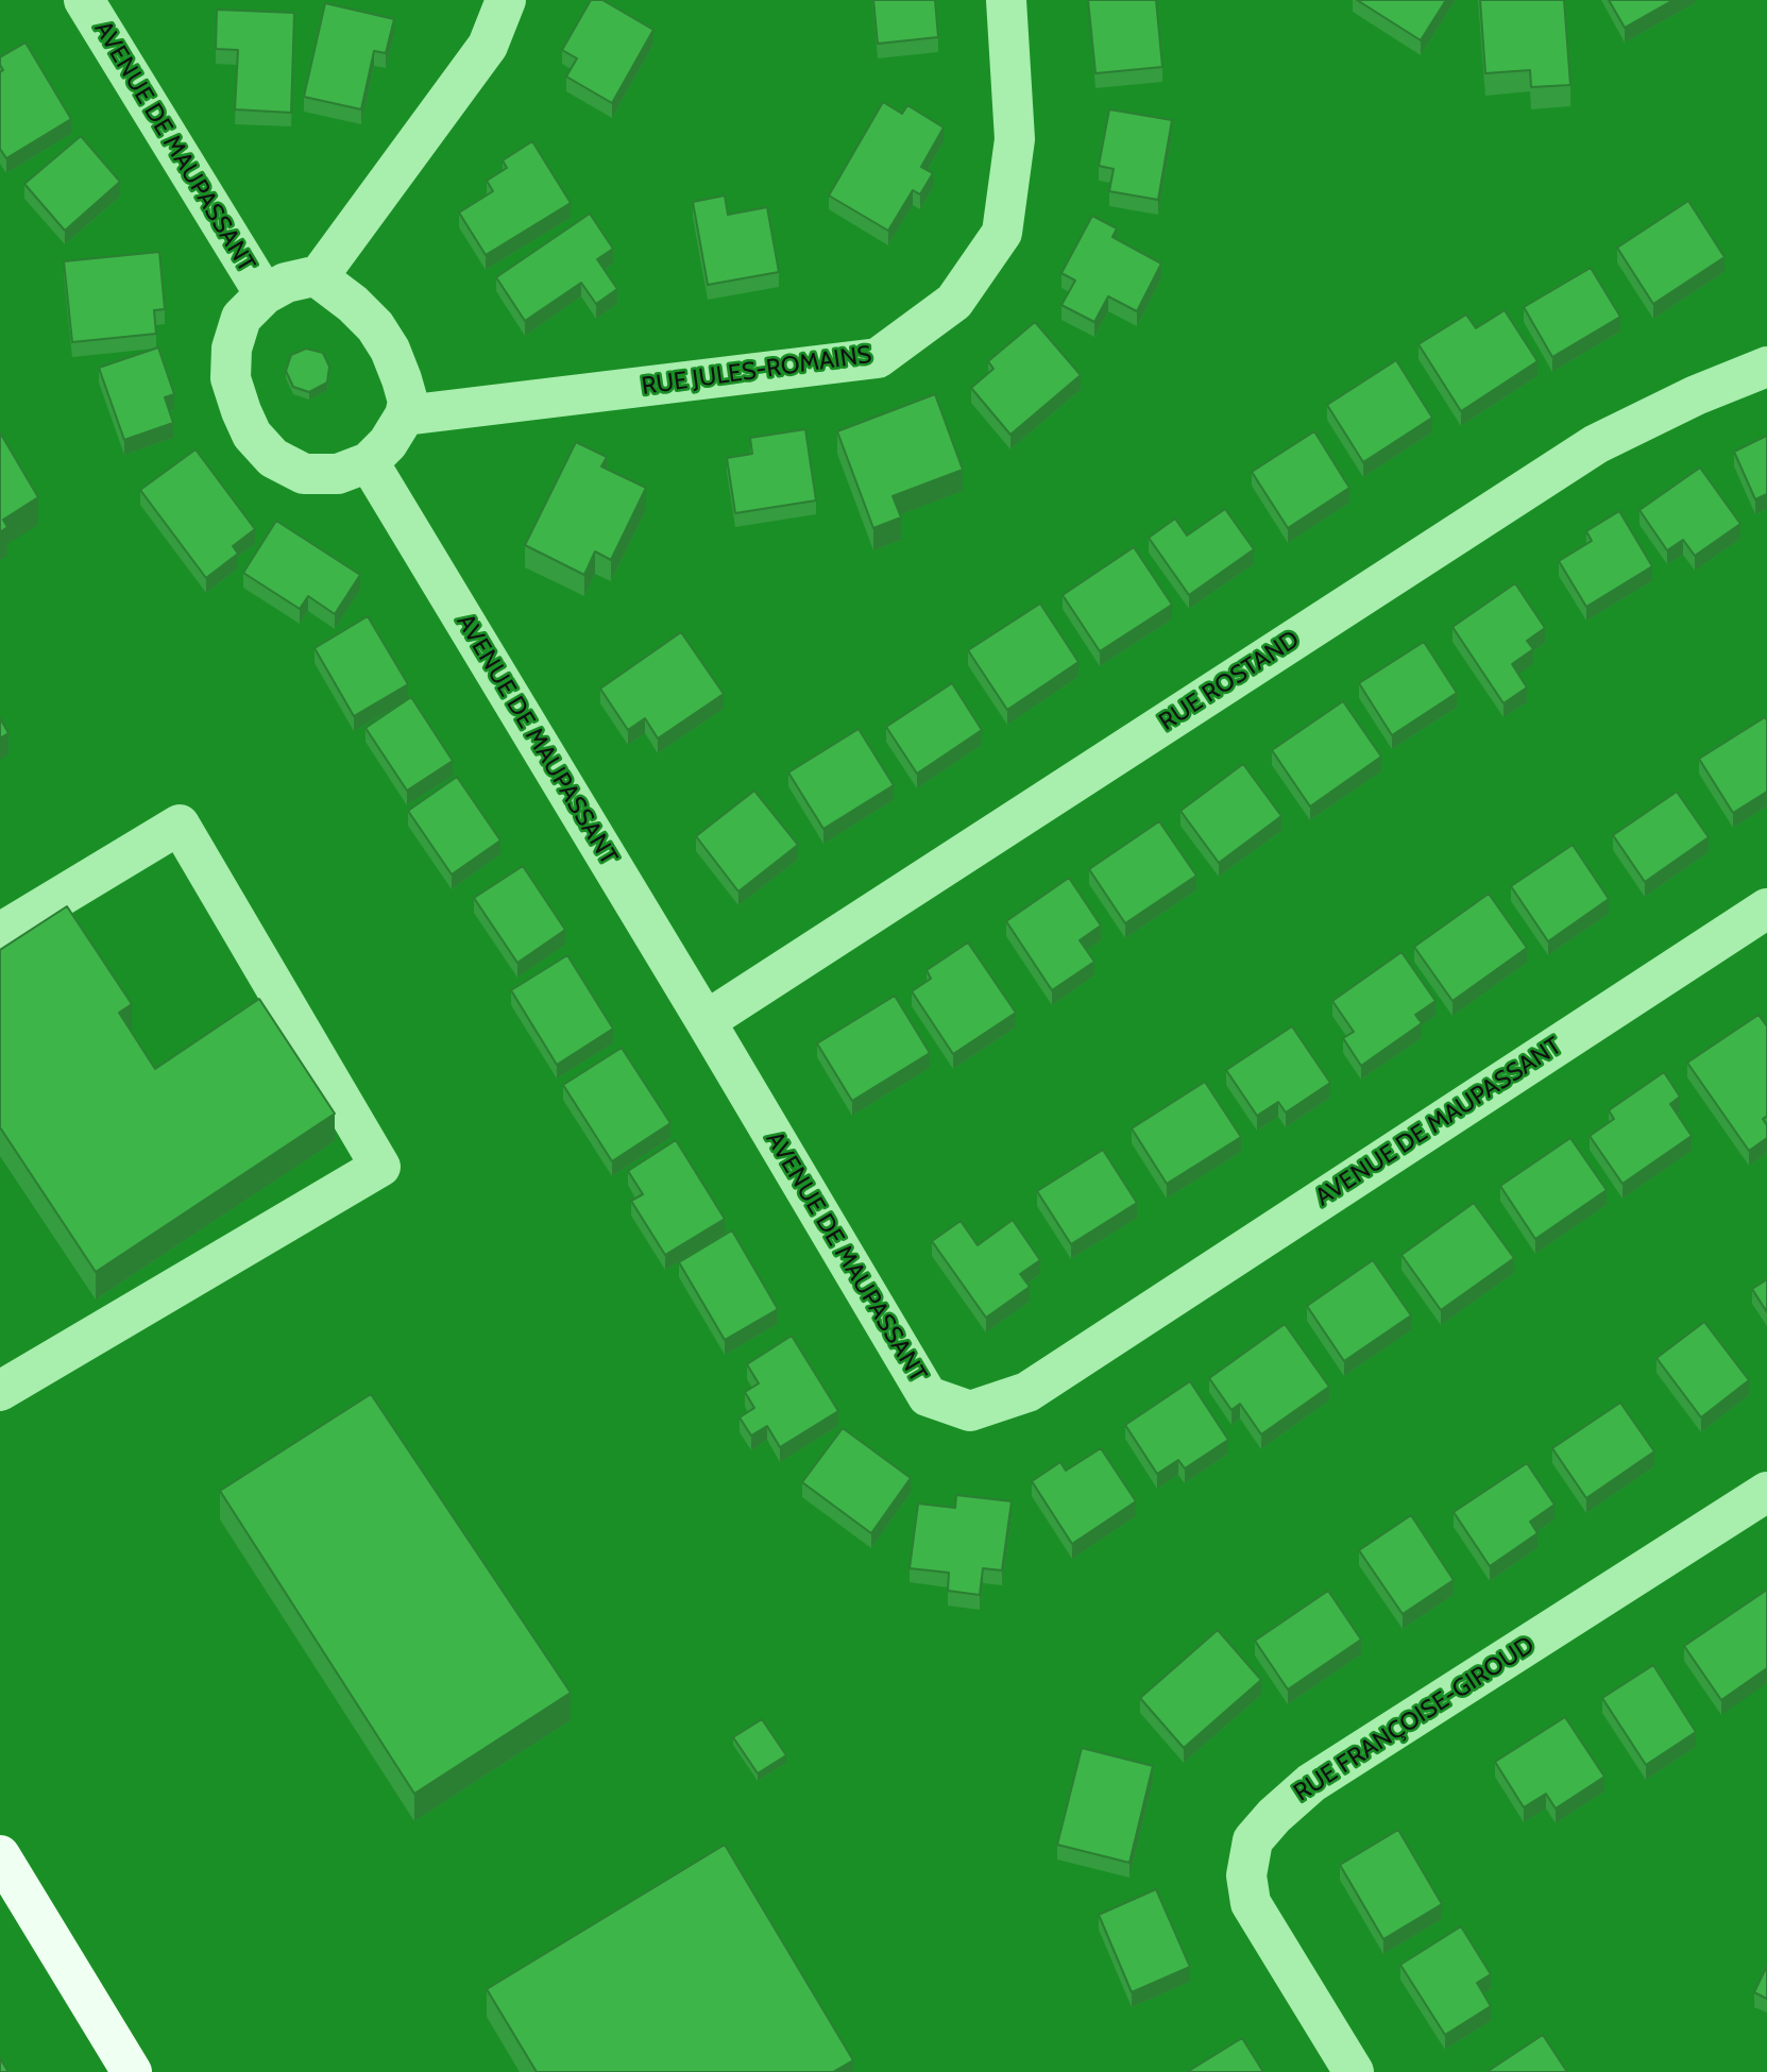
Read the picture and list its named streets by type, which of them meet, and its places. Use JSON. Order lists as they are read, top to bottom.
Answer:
{
  "streets": {
    "street": [
      "AVENUE DE MAUPASSANT",
      "RUE JULES-ROMAINS",
      "RUE ROSTAND",
      "RUE FRANÇOISE-GIROUD"
    ]
  },
  "crossings": [
    ["AVENUE DE MAUPASSANT", "RUE JULES-ROMAINS"],
    ["AVENUE DE MAUPASSANT", "RUE ROSTAND"]
  ]
}
